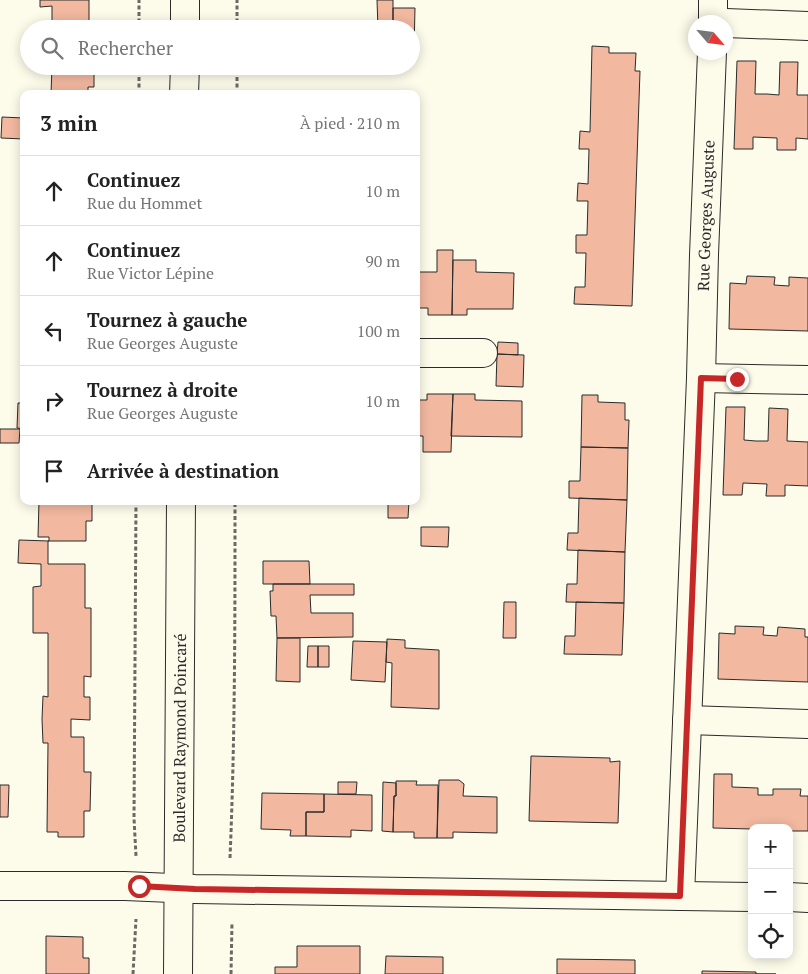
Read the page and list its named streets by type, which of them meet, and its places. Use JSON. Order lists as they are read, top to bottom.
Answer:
{
  "streets": {
    "street": ["Rue Georges Auguste", "Boulevard Raymond Poincaré"]
  },
  "north": "bottom right",
  "page": {
    "search": "Rechercher",
    "heading": ["3 min", "À pied · 210 m"],
    "list": [
      ["Continuez", "Rue du Hommet", "10 m"],
      ["Continuez", "Rue Victor Lépine", "90 m"],
      ["Tournez à gauche", "Rue Georges Auguste", "100 m"],
      ["Tournez à droite", "Rue Georges Auguste", "10 m"],
      "Arrivée à destination"
    ],
    "map_buttons": ["+", "−"]
  }
}
